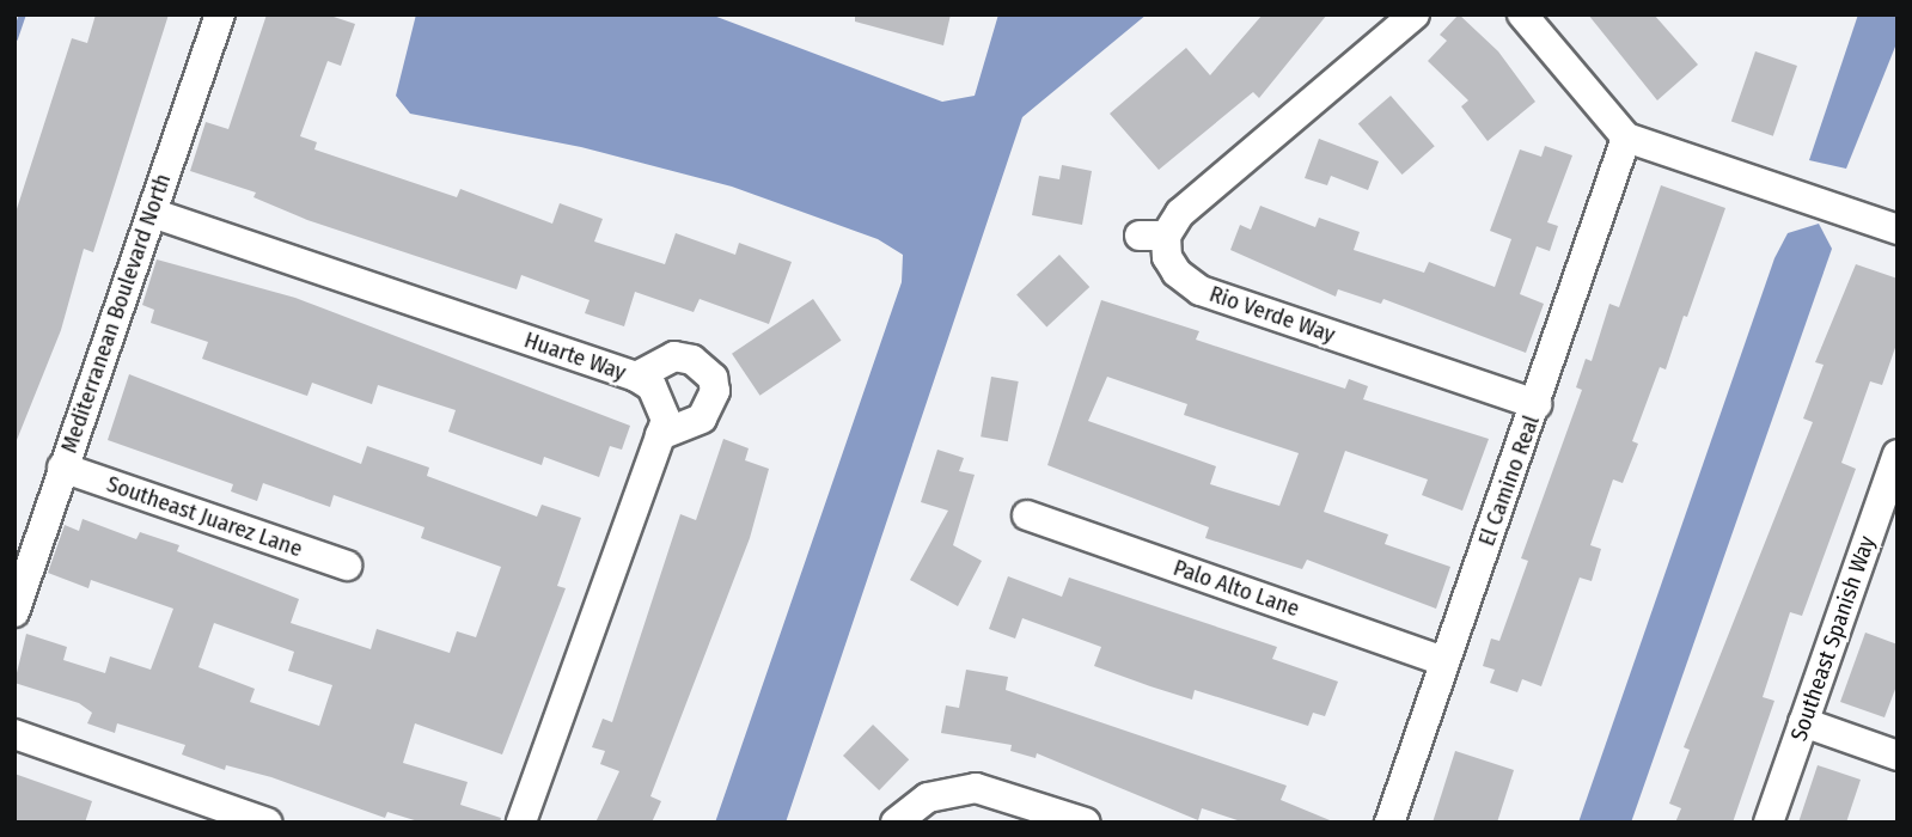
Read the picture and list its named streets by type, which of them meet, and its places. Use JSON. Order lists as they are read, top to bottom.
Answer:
{
  "streets": {
    "street": [
      "Mediterranean Boulevard North",
      "Rio Verde Way",
      "Huarte Way",
      "El Camino Real",
      "Southeast Juarez Lane",
      "Palo Alto Lane",
      "Southeast Spanish Way"
    ]
  },
  "crossings": [
    ["Mediterranean Boulevard North", "Huarte Way"],
    ["Mediterranean Boulevard North", "Southeast Juarez Lane"],
    ["Rio Verde Way", "El Camino Real"],
    ["El Camino Real", "Palo Alto Lane"]
  ]
}
